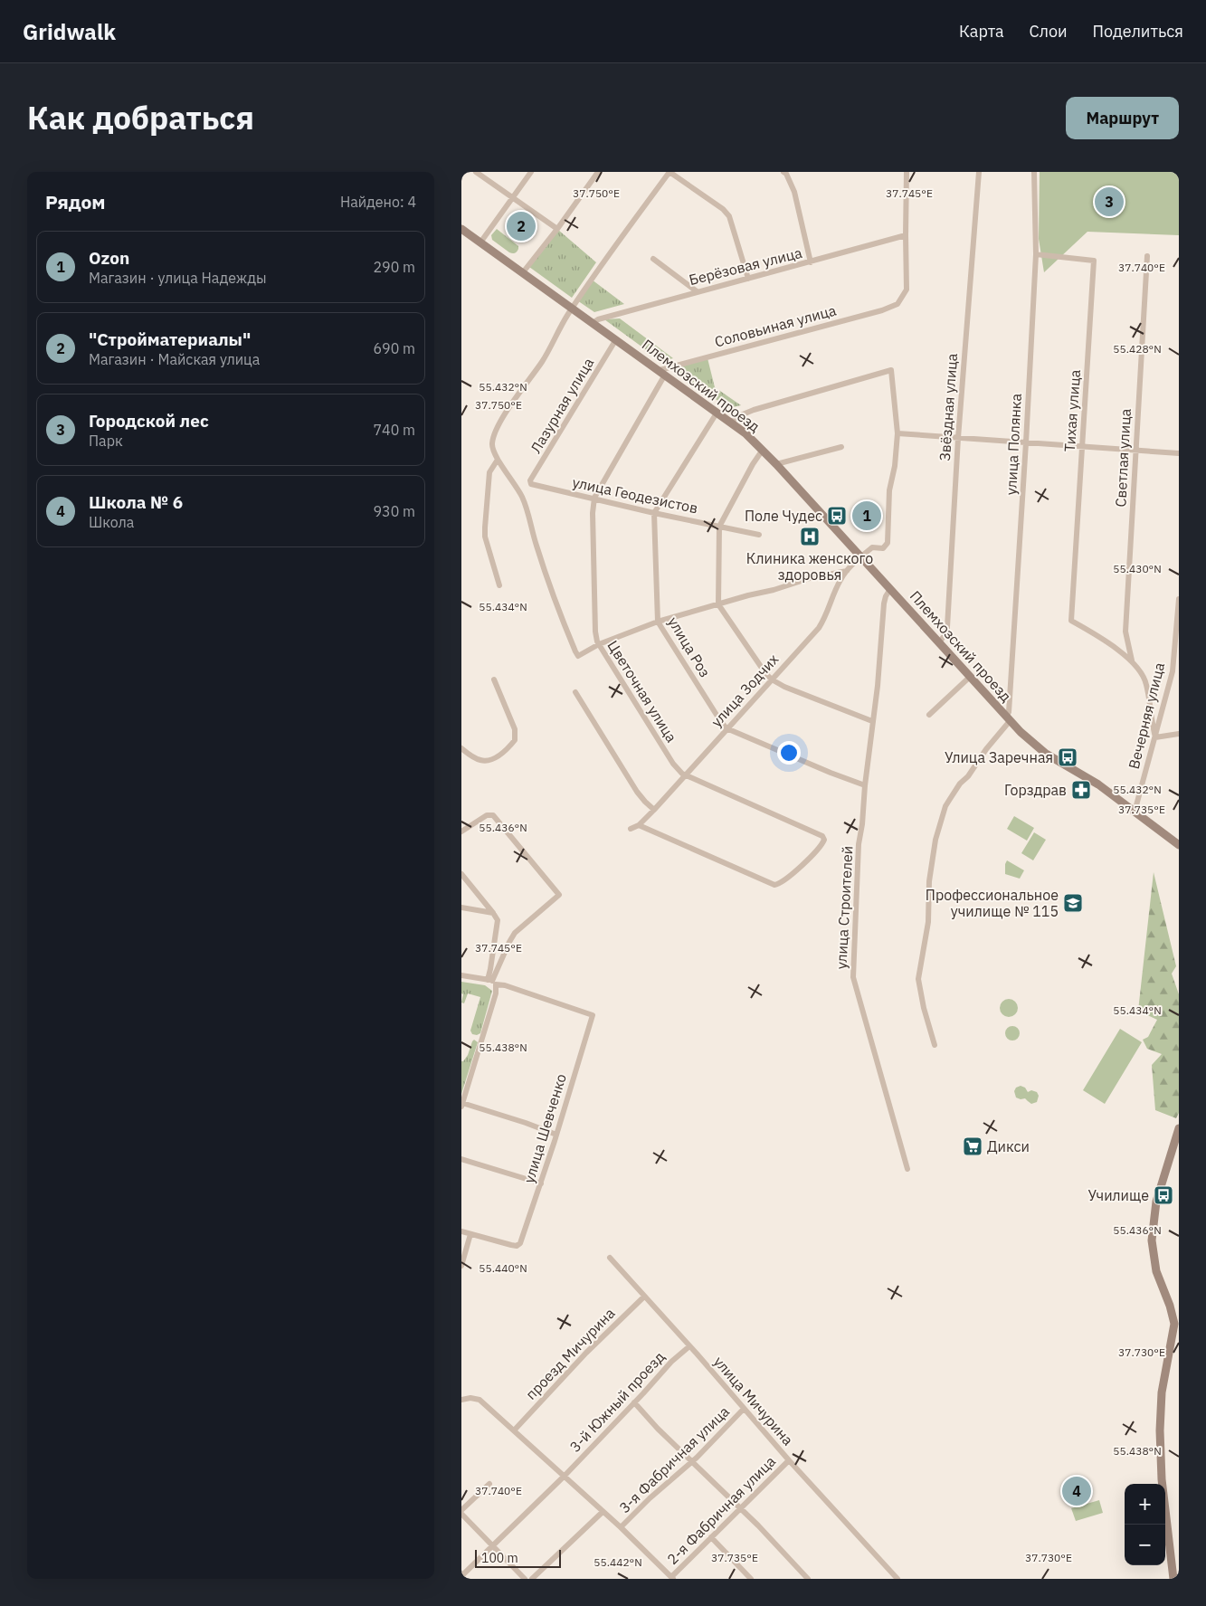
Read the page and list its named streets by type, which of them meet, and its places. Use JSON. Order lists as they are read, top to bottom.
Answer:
{
  "streets": {
    "main road": ["Племхозский проезд"],
    "street": [
      "Берёзовая улица",
      "Соловьиная улица",
      "Лазурная улица",
      "Звёздная улица",
      "Тихая улица",
      "улица Полянка",
      "Светлая улица",
      "улица Геодезистов",
      "улица Роз",
      "улица Зодчих",
      "Цветочная улица",
      "Вечерняя улица",
      "улица Строителей",
      "улица Шевченко",
      "проезд Мичурина",
      "улица Мичурина",
      "3-й Южный проезд",
      "3-я Фабричная улица",
      "2-я Фабричная улица"
    ]
  },
  "crossings": [
    ["Берёзовая улица", "Соловьиная улица"],
    ["Берёзовая улица", "Племхозский проезд"],
    ["Соловьиная улица", "Племхозский проезд"],
    ["Соловьиная улица", "Цветочная улица"],
    ["Племхозский проезд", "Лазурная улица"],
    ["Племхозский проезд", "Звёздная улица"],
    ["Племхозский проезд", "улица Полянка"],
    ["Племхозский проезд", "улица Зодчих"],
    ["Племхозский проезд", "Цветочная улица"],
    ["Племхозский проезд", "Вечерняя улица"],
    ["Племхозский проезд", "улица Строителей"],
    ["Лазурная улица", "улица Геодезистов"],
    ["Тихая улица", "улица Полянка"],
    ["Тихая улица", "Светлая улица"],
    ["улица Геодезистов", "улица Роз"],
    ["улица Геодезистов", "Цветочная улица"],
    ["улица Роз", "улица Зодчих"],
    ["улица Роз", "улица Строителей"],
    ["улица Зодчих", "Цветочная улица"],
    ["проезд Мичурина", "улица Мичурина"],
    ["улица Мичурина", "3-й Южный проезд"],
    ["улица Мичурина", "3-я Фабричная улица"],
    ["улица Мичурина", "2-я Фабричная улица"]
  ],
  "places": {
    "bus stop": ["Поле Чудес", "Улица Заречная", "Училище"],
    "hospital": ["Клиника женского здоровья"],
    "pharmacy": ["Горздрав"],
    "school or university": ["Профессиональное училище № 115"],
    "supermarket": ["Дикси"]
  },
  "scale_bar": "100 m",
  "page": {
    "header": "Gridwalk",
    "nav": ["Карта", "Слои", "Поделиться"],
    "title": "Как добраться",
    "buttons": "Маршрут",
    "heading": ["Рядом", "Найдено: 4"],
    "pins": [
      "3",
      "2",
      "1",
      "4"
    ],
    "list": [
      {
        "mark": "1",
        "name": "Ozon",
        "note": "Магазин · улица Надежды",
        "value": "290 m"
      },
      {
        "mark": "2",
        "name": "\"Стройматериалы\"",
        "note": "Магазин · Майская улица",
        "value": "690 m"
      },
      {
        "mark": "3",
        "name": "Городской лес",
        "note": "Парк",
        "value": "740 m"
      },
      {
        "mark": "4",
        "name": "Школа № 6",
        "note": "Школа",
        "value": "930 m"
      }
    ],
    "map_buttons": ["+", "−"],
    "scale": "100 m"
  },
  "coordinates": [
    "37.750°E",
    "37.745°E",
    "37.740°E",
    "55.428°N",
    "55.432°N",
    "55.430°N",
    "55.434°N",
    "37.735°E",
    "55.436°N",
    "55.438°N",
    "55.440°N",
    "37.730°E",
    "55.442°N"
  ]
}
